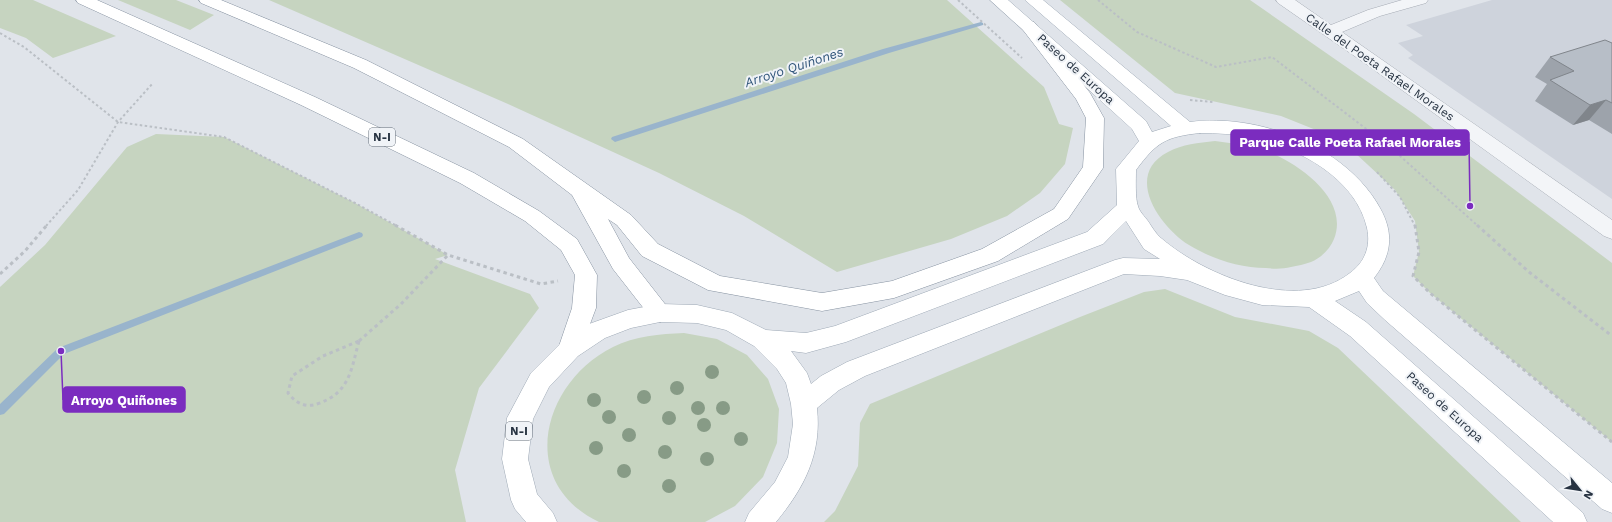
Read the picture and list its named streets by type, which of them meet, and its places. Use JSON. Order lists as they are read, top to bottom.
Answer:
{
  "streets": {
    "main road": ["Paseo de Europa", "N-I"],
    "street": ["Calle del Poeta Rafael Morales"]
  },
  "water": ["Arroyo Quiñones"],
  "places": ["Parque Calle Poeta Rafael Morales", "Arroyo Quiñones"],
  "north": "bottom right"
}
